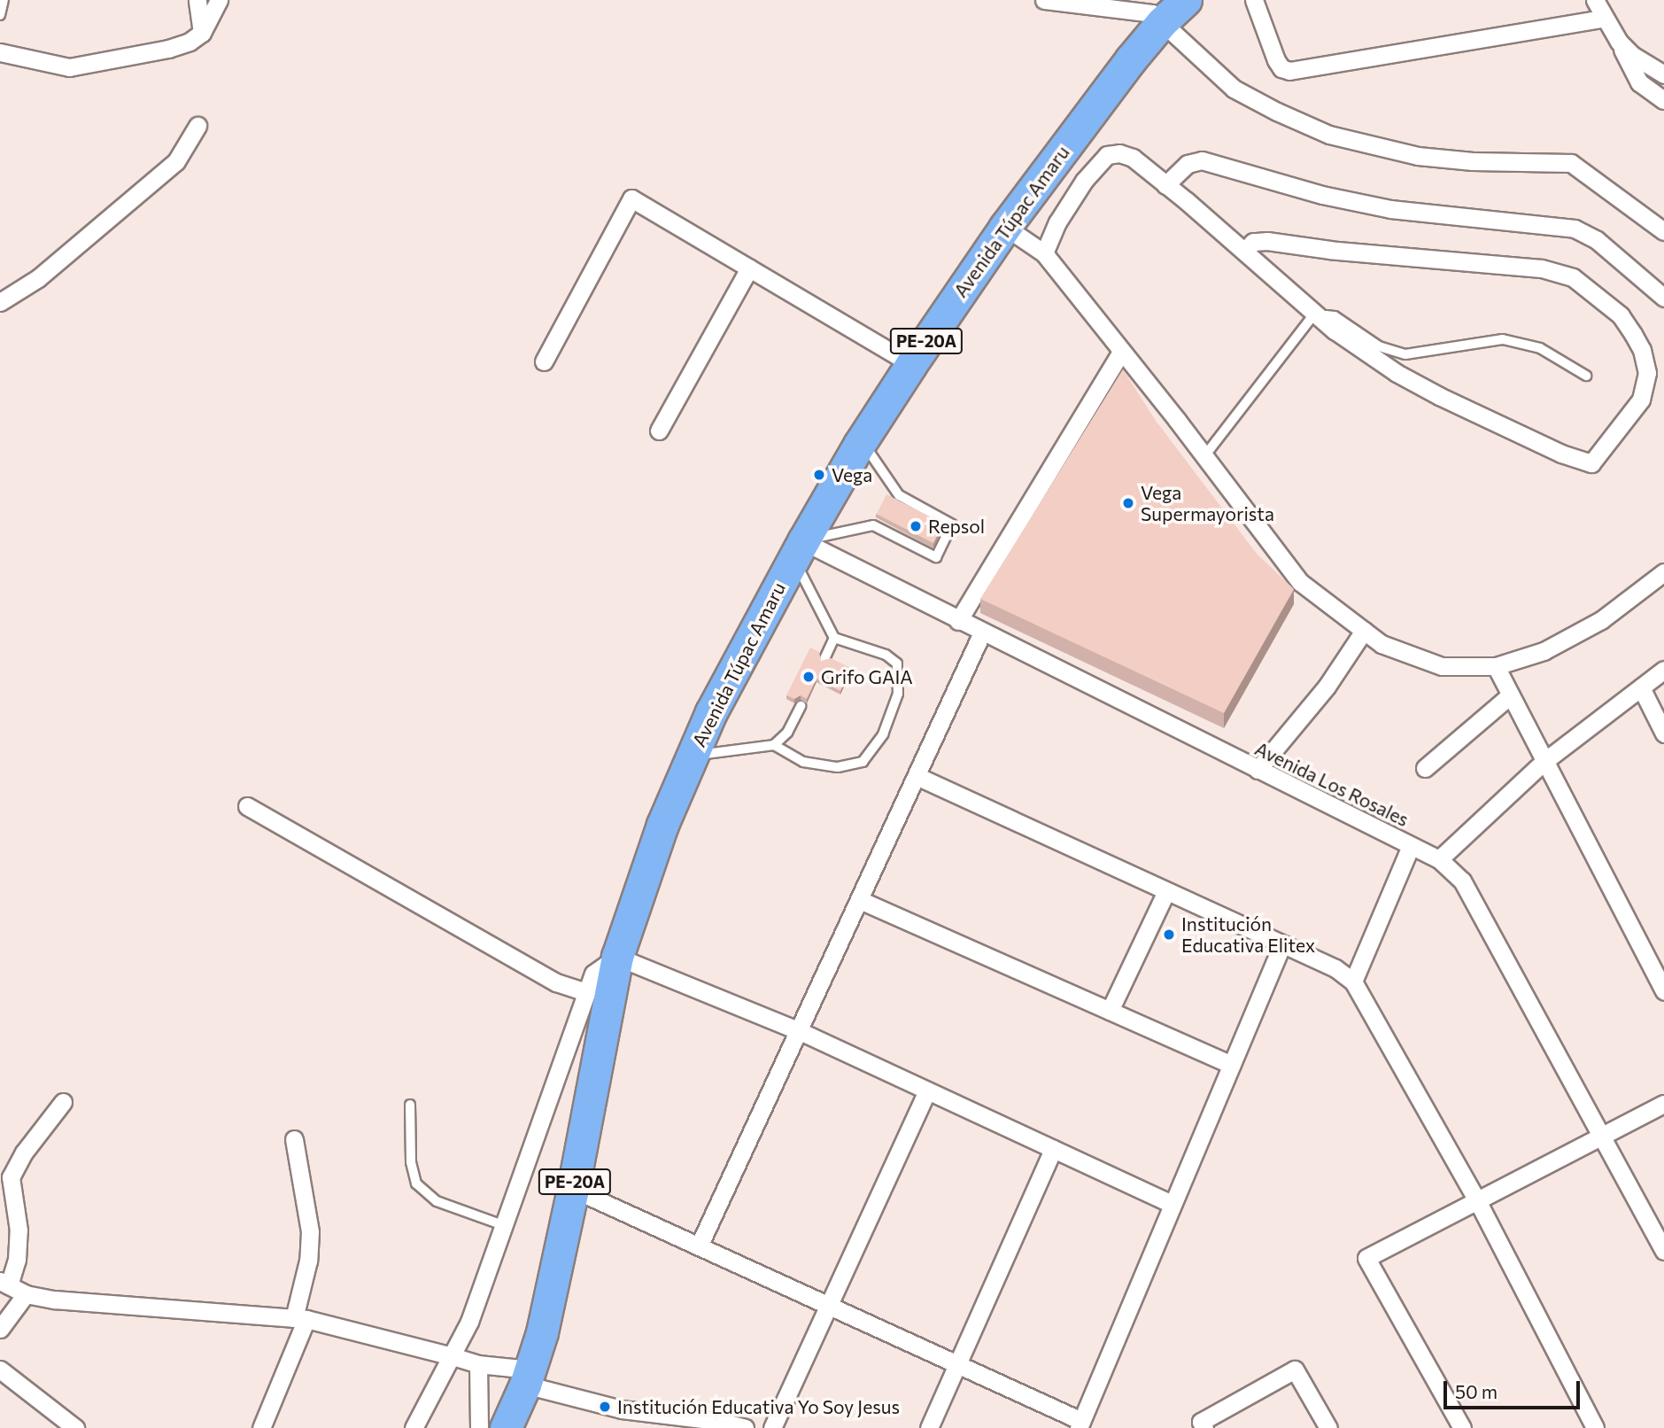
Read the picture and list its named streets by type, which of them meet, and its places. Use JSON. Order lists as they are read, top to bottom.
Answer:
{
  "streets": {
    "highway": ["Avenida Túpac Amaru", "PE-20A"],
    "street": ["Avenida Los Rosales"]
  },
  "crossings": [
    ["Avenida Túpac Amaru", "Avenida Los Rosales"]
  ],
  "places": [
    "Vega",
    "Vega Supermayorista",
    "Repsol",
    "Grifo GAIA",
    "Institución Educativa Elitex",
    "Institución Educativa Yo Soy Jesus"
  ],
  "scale_bar": "50 m"
}
